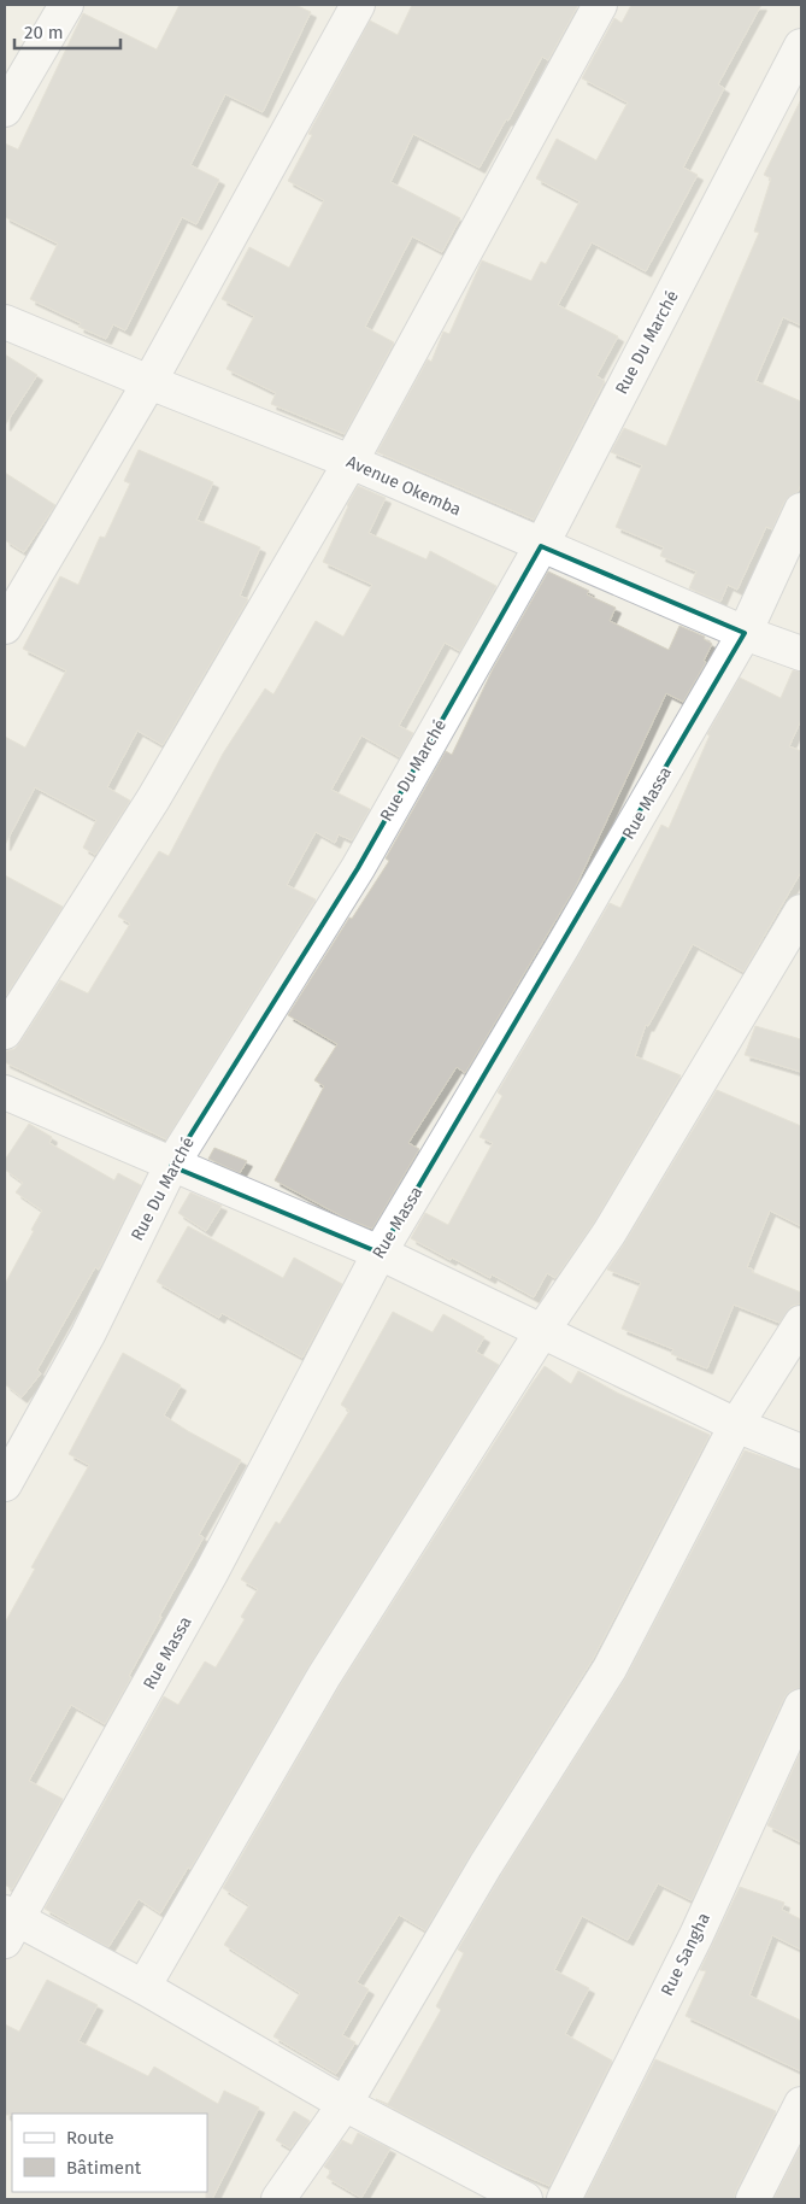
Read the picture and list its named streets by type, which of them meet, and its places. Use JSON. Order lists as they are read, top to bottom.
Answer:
{
  "streets": {
    "street": [
      "Rue Du Marché",
      "Avenue Okemba",
      "Rue Massa",
      "Rue Sangha"
    ]
  },
  "crossings": [
    ["Rue Du Marché", "Avenue Okemba"],
    ["Avenue Okemba", "Rue Massa"]
  ],
  "legend": ["Route", "Bâtiment"],
  "scale_bar": "20 m"
}
